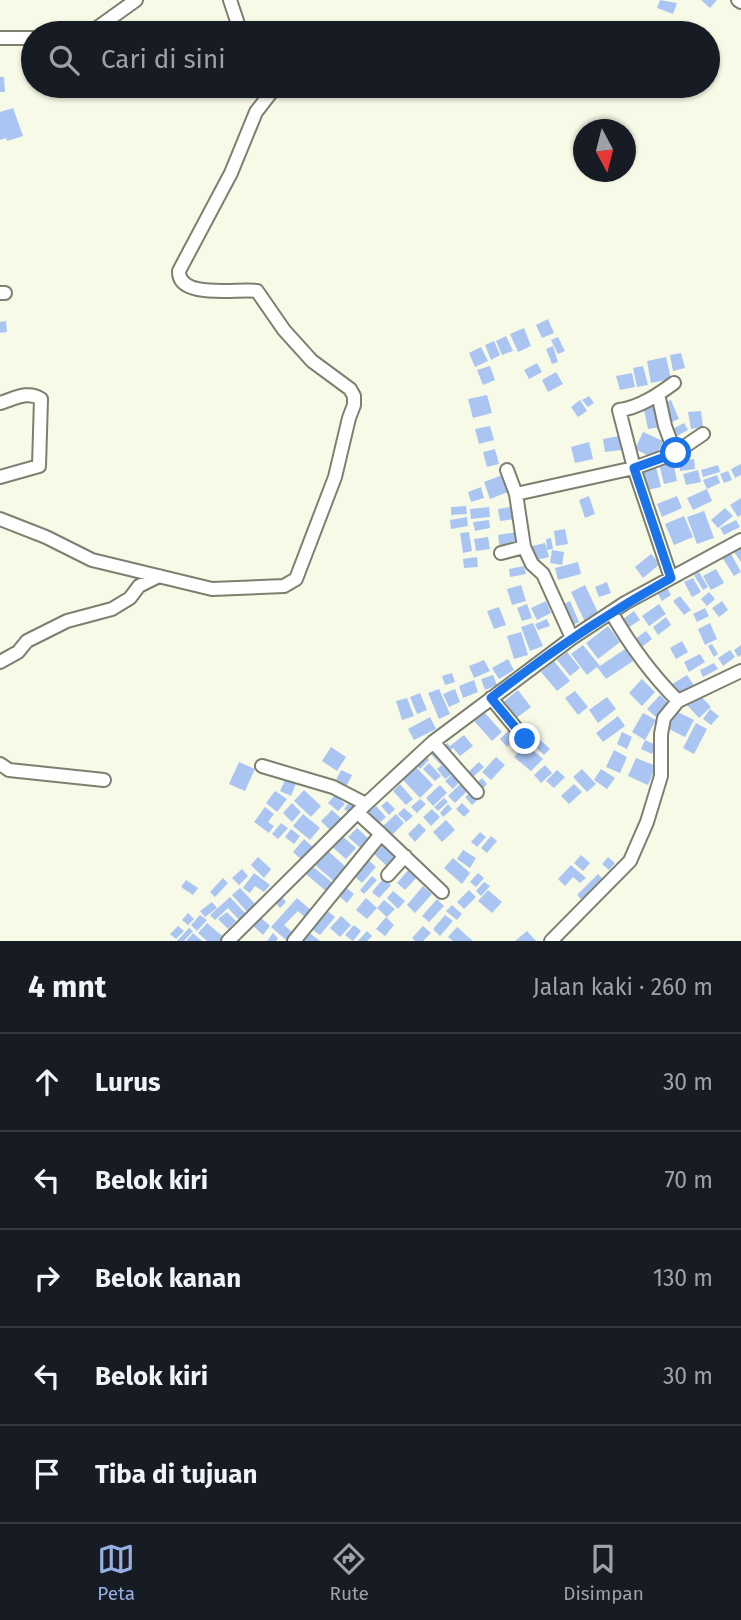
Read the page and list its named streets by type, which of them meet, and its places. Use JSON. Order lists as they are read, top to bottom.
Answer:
{
  "north": "bottom",
  "page": {
    "search": "Cari di sini",
    "heading": ["4 mnt", "Jalan kaki · 260 m"],
    "list": [
      ["Lurus", "30 m"],
      ["Belok kiri", "70 m"],
      ["Belok kanan", "130 m"],
      ["Belok kiri", "30 m"],
      "Tiba di tujuan"
    ],
    "nav": ["Peta", "Rute", "Disimpan"]
  }
}
